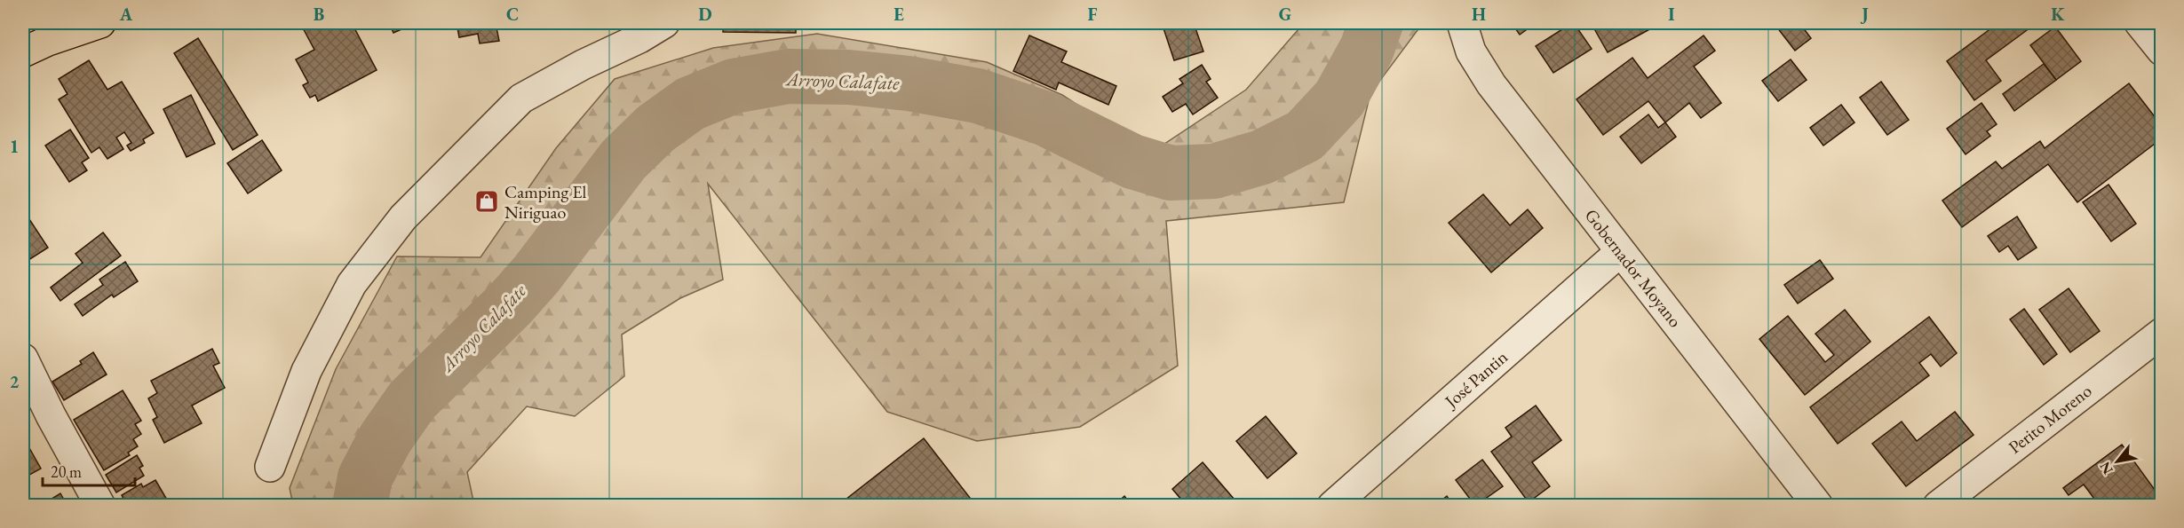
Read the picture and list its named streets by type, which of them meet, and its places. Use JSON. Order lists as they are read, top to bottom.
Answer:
{
  "streets": {
    "street": ["Gobernador Moyano", "José Pantin", "Perito Moreno"]
  },
  "crossings": [
    ["Gobernador Moyano", "José Pantin"]
  ],
  "water": ["Arroyo Calafate"],
  "places": {
    "shop": ["Camping El Niriguao"]
  },
  "scale_bar": "20 m",
  "north": "bottom left",
  "grid": {
    "columns": [
      "A",
      "B",
      "C",
      "D",
      "E",
      "F",
      "G",
      "H",
      "I",
      "J",
      "K"
    ],
    "rows": ["1", "2"]
  }
}
